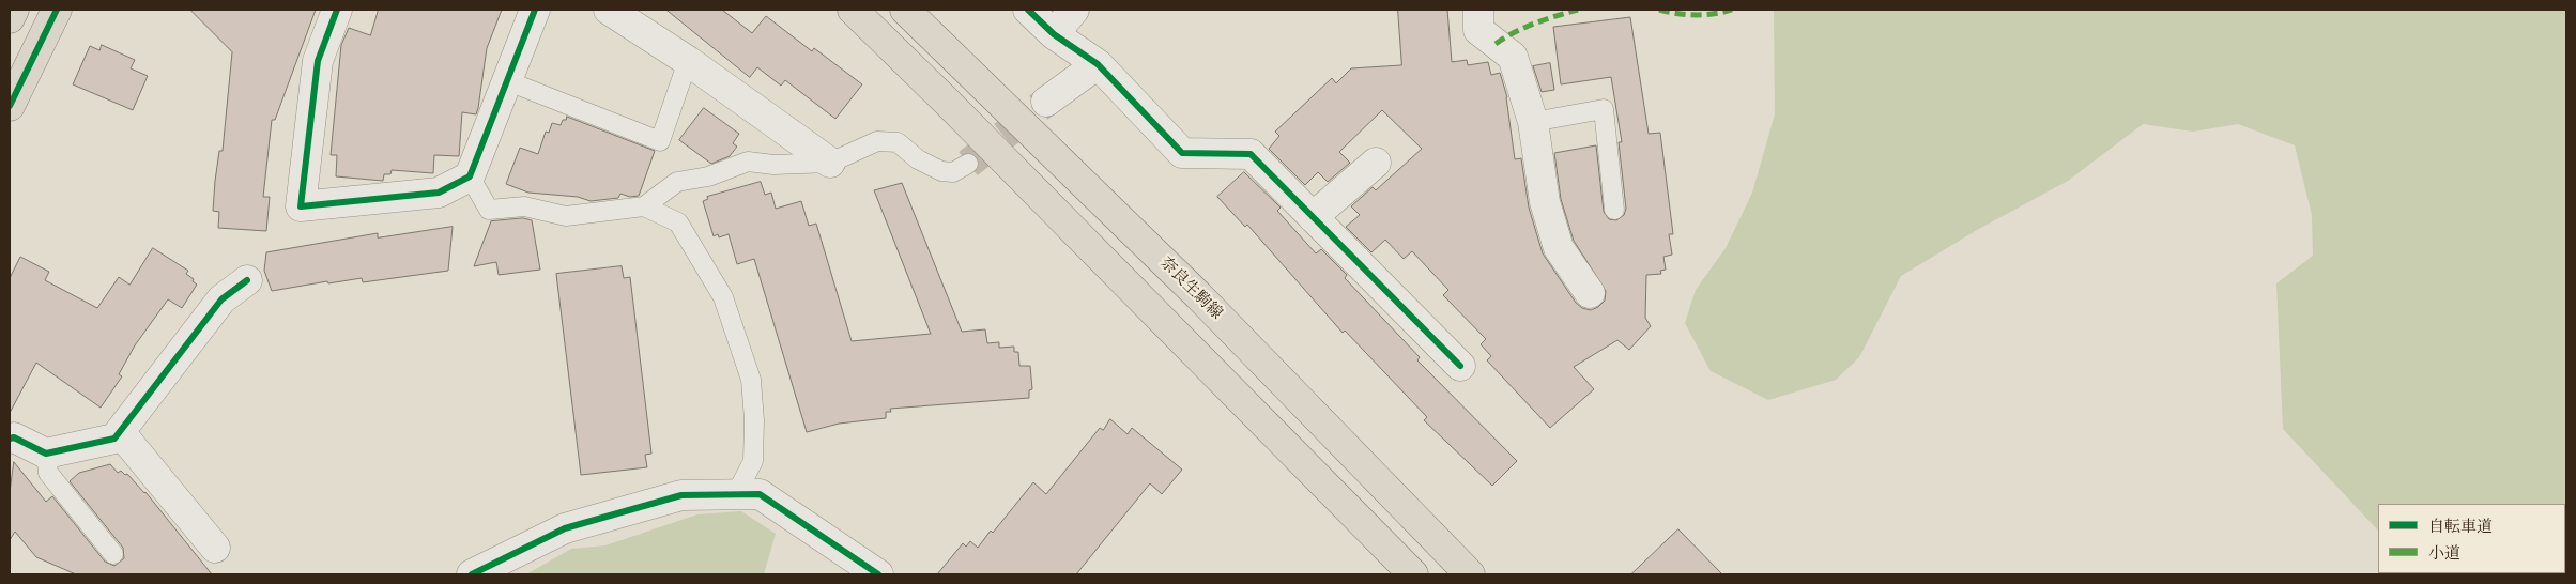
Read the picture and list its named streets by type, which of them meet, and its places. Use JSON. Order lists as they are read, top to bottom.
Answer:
{
  "streets": {
    "main road": ["奈良生駒線"]
  },
  "legend": ["自転車道", "小道"]
}
